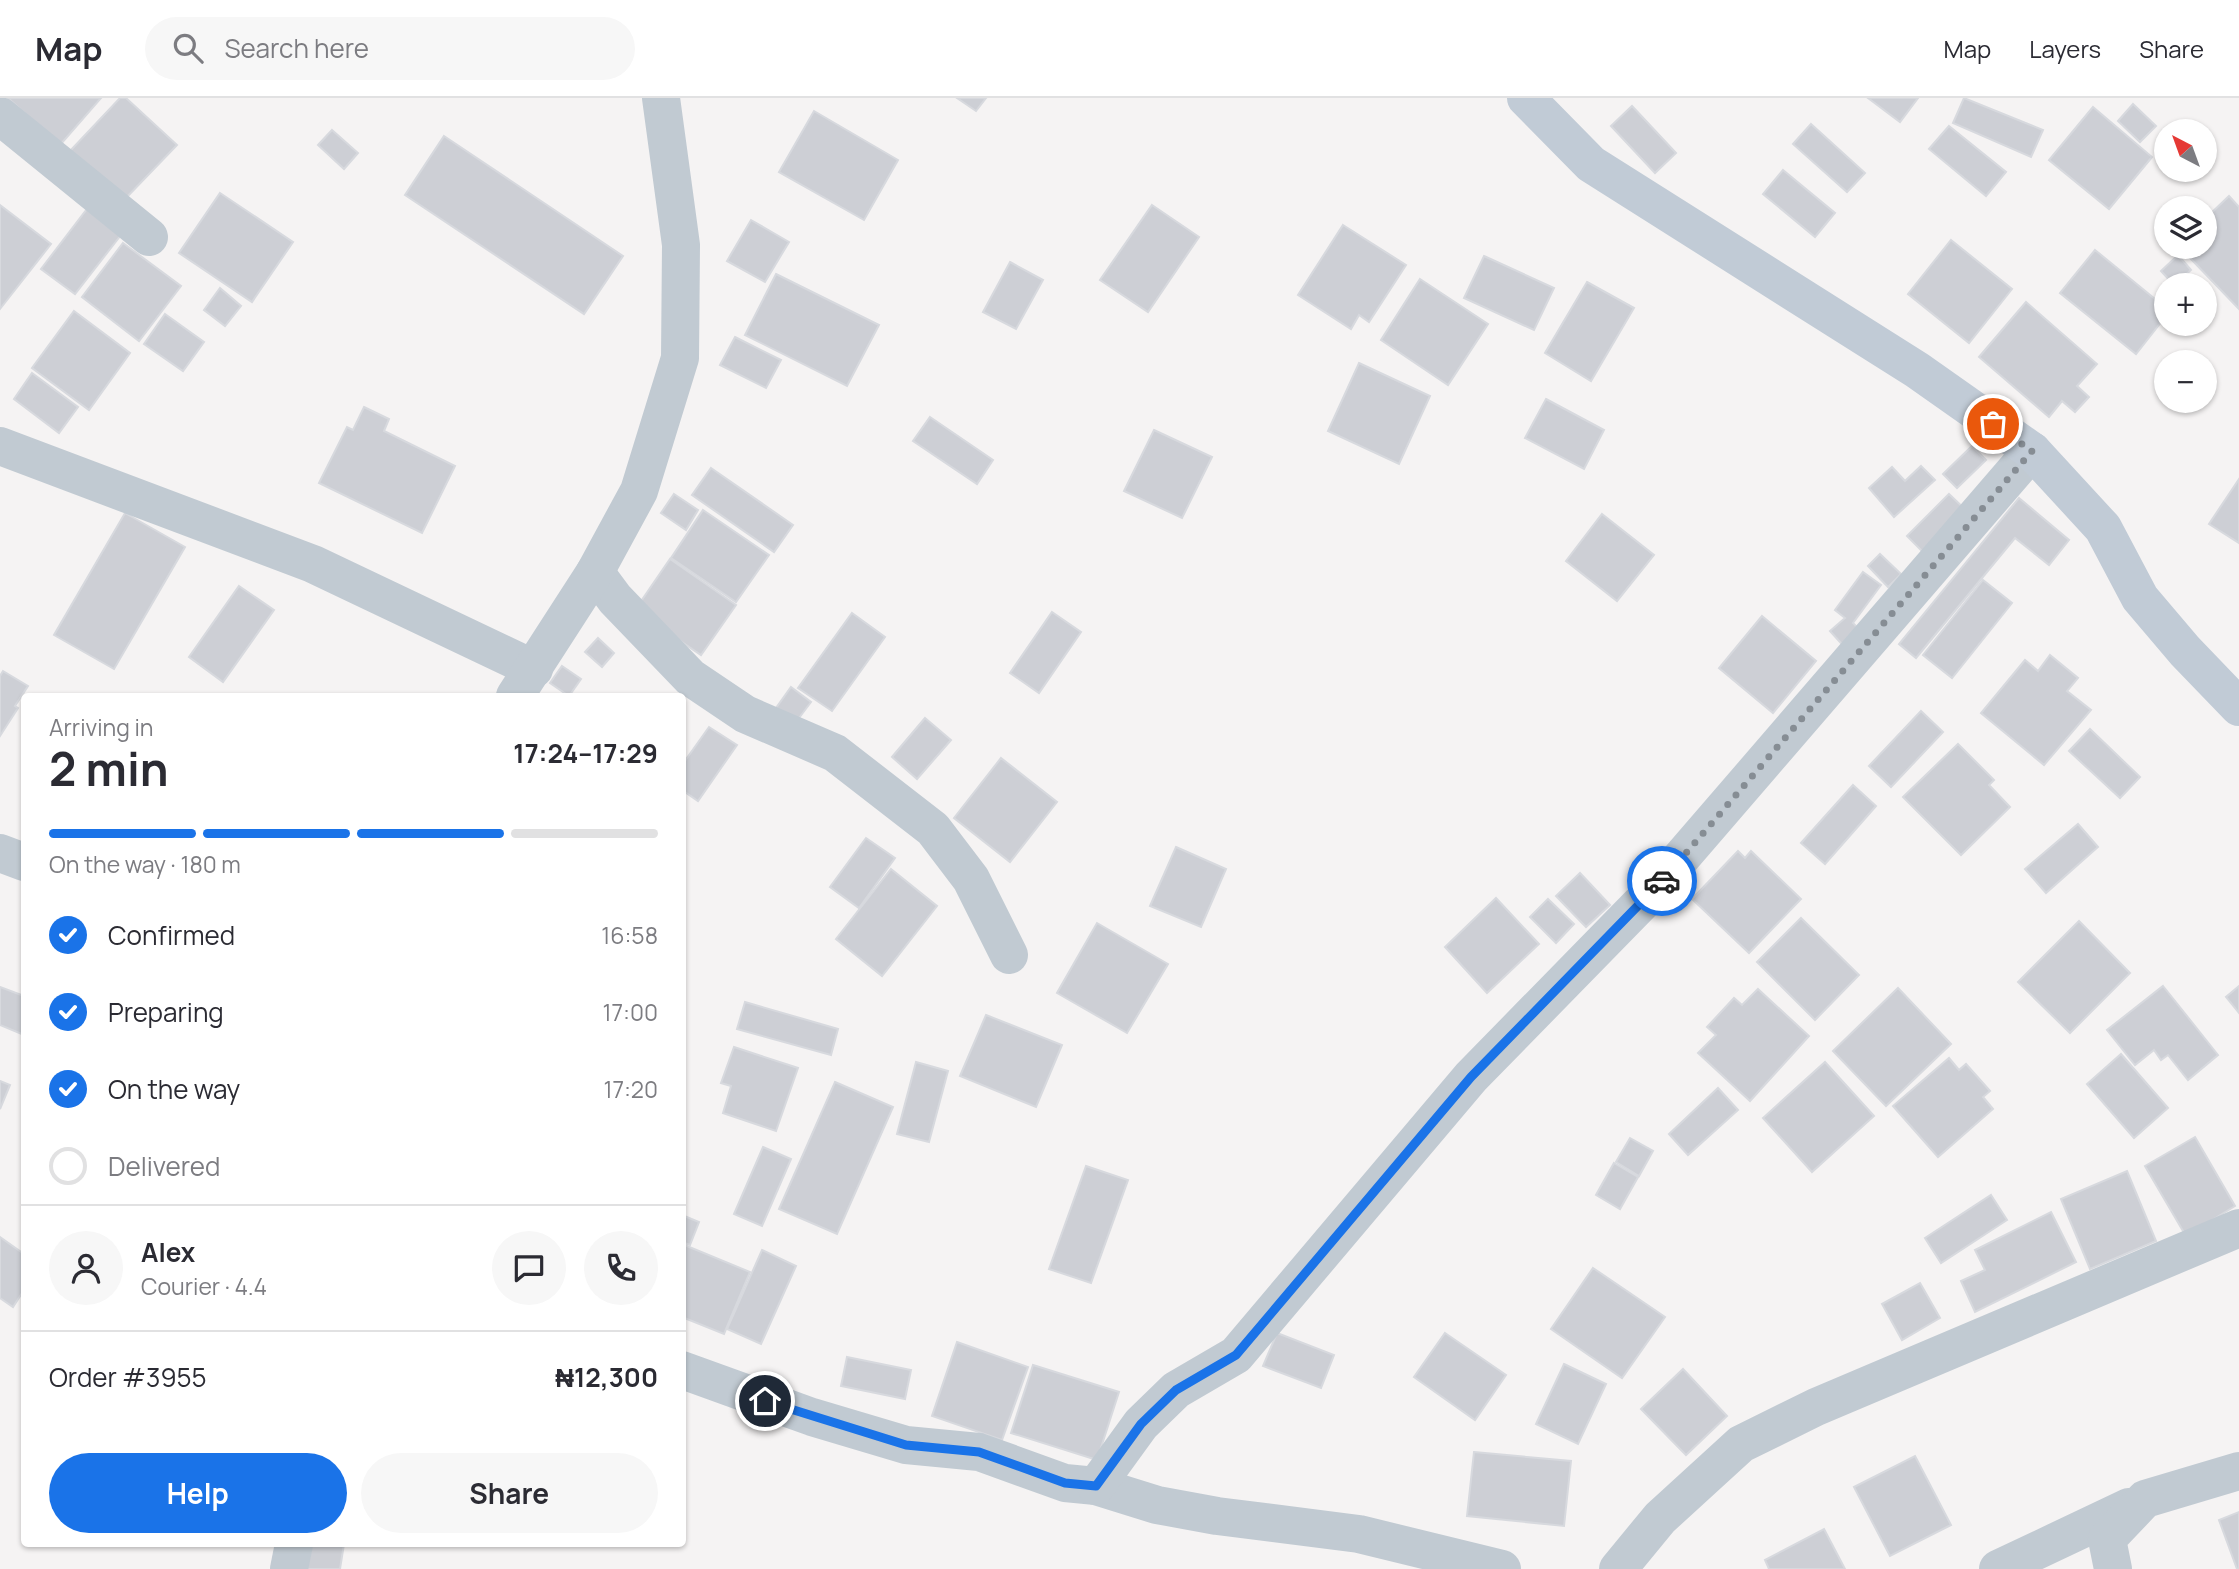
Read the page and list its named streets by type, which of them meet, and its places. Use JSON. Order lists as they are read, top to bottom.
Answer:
{
  "north": "top left",
  "page": {
    "header": "Map",
    "search": "Search here",
    "nav": ["Map", "Layers", "Share"],
    "map_buttons": ["+", "−"],
    "heading": ["2 min", "Arriving in", "17:24–17:29"],
    "panel": [
      "Alex",
      "Courier · 4.4",
      "Order #3955",
      "₦12,300"
    ],
    "bar": "On the way · 180 m",
    "list": [
      ["Confirmed", "16:58"],
      ["Preparing", "17:00"],
      ["On the way", "17:20"],
      "Delivered"
    ],
    "buttons": ["Help", "Share"]
  }
}
